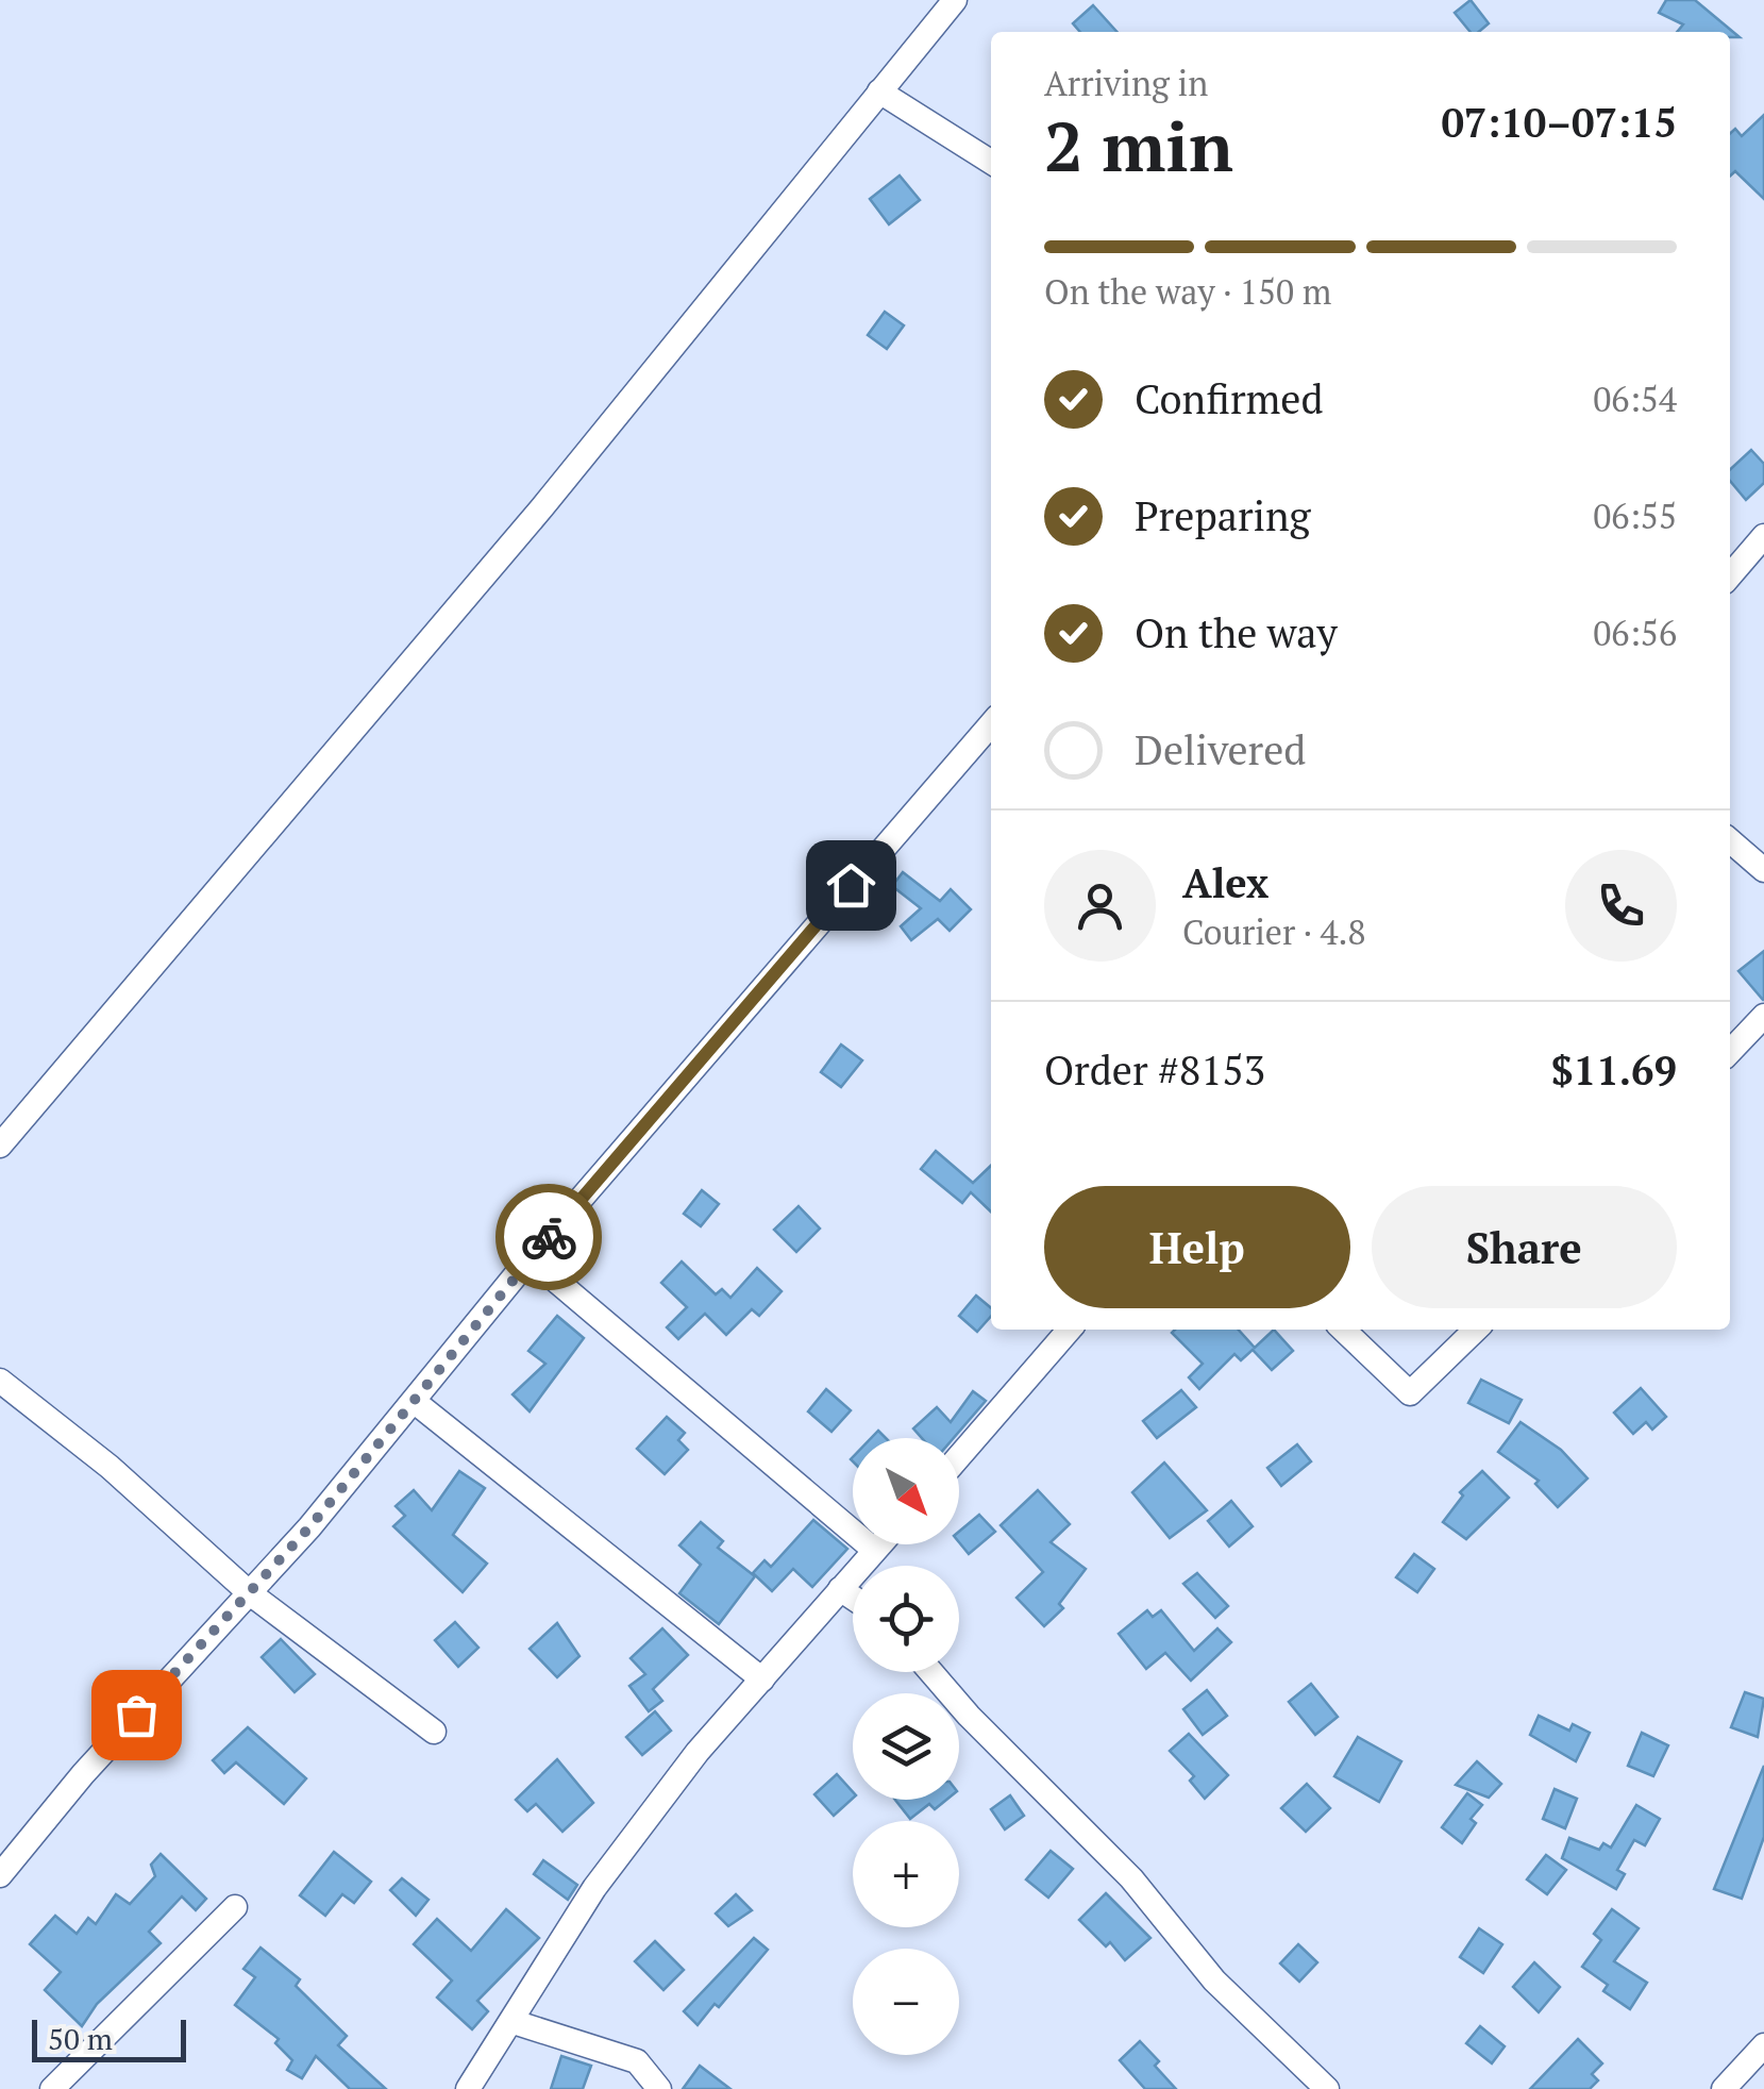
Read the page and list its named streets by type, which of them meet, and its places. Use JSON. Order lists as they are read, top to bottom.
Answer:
{
  "scale_bar": "50 m",
  "north": "bottom right",
  "page": {
    "heading": ["2 min", "Arriving in", "07:10–07:15"],
    "panel": [
      "Alex",
      "Courier · 4.8",
      "Order #8153",
      "$11.69"
    ],
    "bar": "On the way · 150 m",
    "list": [
      ["Confirmed", "06:54"],
      ["Preparing", "06:55"],
      ["On the way", "06:56"],
      "Delivered"
    ],
    "buttons": ["Help", "Share"],
    "map_buttons": ["+", "−"],
    "scale": "50 m"
  }
}
